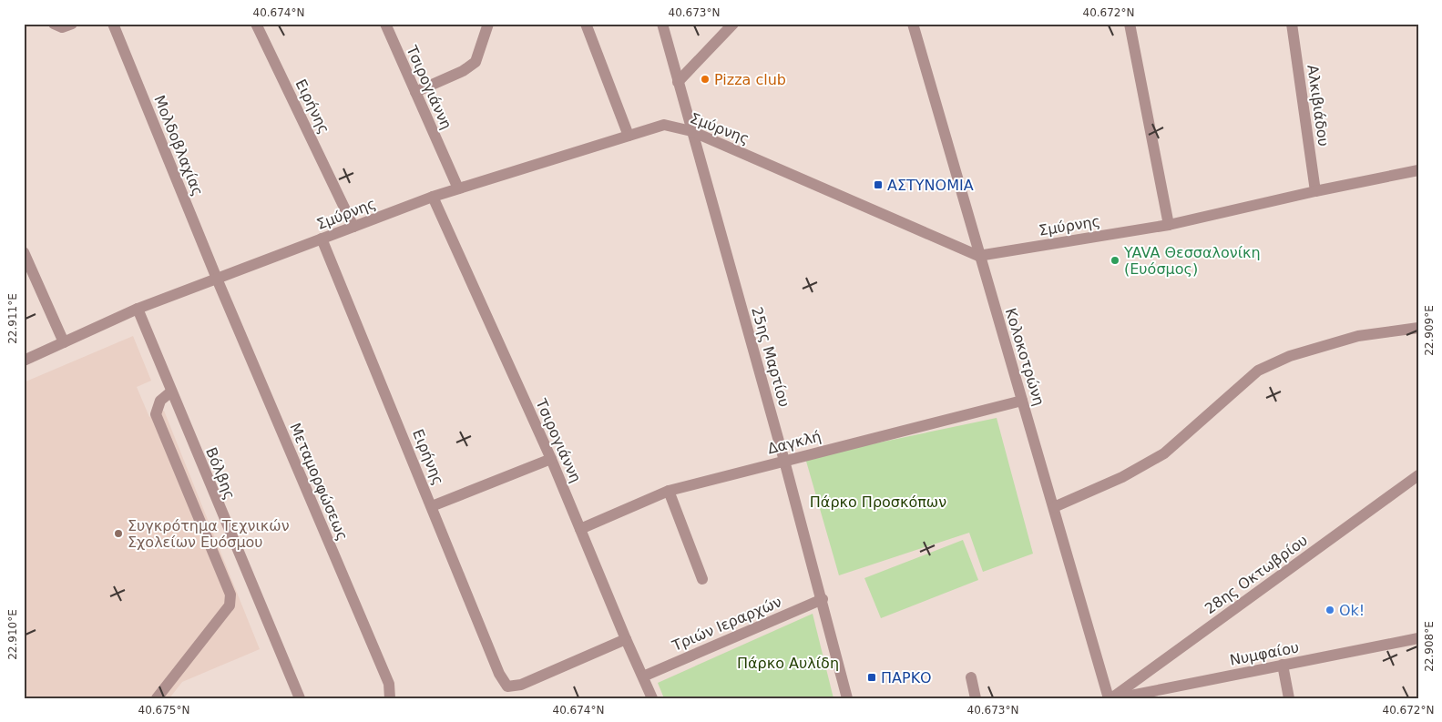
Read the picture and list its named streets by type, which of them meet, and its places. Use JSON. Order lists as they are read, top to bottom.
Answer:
{
  "streets": {
    "street": [
      "Τσιρογιάννη",
      "Αλκιβιάδου",
      "Ειρήνης",
      "Σμύρνης",
      "Μολδοβλαχίας",
      "25ης Μαρτίου",
      "Κολοκοτρώνη",
      "Δαγκλή",
      "Βόλβης",
      "Μεταμορφώσεως",
      "28ης Οκτωβρίου",
      "Τριών Ιεραρχών",
      "Νυμφαίου"
    ]
  },
  "crossings": [
    ["Τσιρογιάννη", "Ειρήνης"],
    ["Τσιρογιάννη", "Σμύρνης"],
    ["Τσιρογιάννη", "Δαγκλή"],
    ["Τσιρογιάννη", "Τριών Ιεραρχών"],
    ["Αλκιβιάδου", "Σμύρνης"],
    ["Ειρήνης", "Σμύρνης"],
    ["Σμύρνης", "Μολδοβλαχίας"],
    ["Σμύρνης", "25ης Μαρτίου"],
    ["Σμύρνης", "Κολοκοτρώνη"],
    ["Σμύρνης", "Βόλβης"],
    ["Σμύρνης", "Μεταμορφώσεως"],
    ["Μολδοβλαχίας", "Μεταμορφώσεως"],
    ["25ης Μαρτίου", "Δαγκλή"],
    ["25ης Μαρτίου", "Τριών Ιεραρχών"],
    ["Κολοκοτρώνη", "Δαγκλή"],
    ["Κολοκοτρώνη", "28ης Οκτωβρίου"]
  ],
  "parks": ["Πάρκο Προσκόπων", "Πάρκο Αυλίδη"],
  "places": {
    "other": [
      "Pizza club",
      "YAVA Θεσσαλονίκη (Ευόσμος)",
      "Συγκρότημα Τεχνικών Σχολείων Ευόσμου",
      "Ok!"
    ],
    "transit": ["ΑΣΤΥΝΟΜΙΑ", "ΠΑΡΚΟ"]
  },
  "coordinates": [
    "40.674°N",
    "40.673°N",
    "40.672°N",
    "22.911°E",
    "22.909°E",
    "22.910°E",
    "22.908°E",
    "40.675°N"
  ]
}
